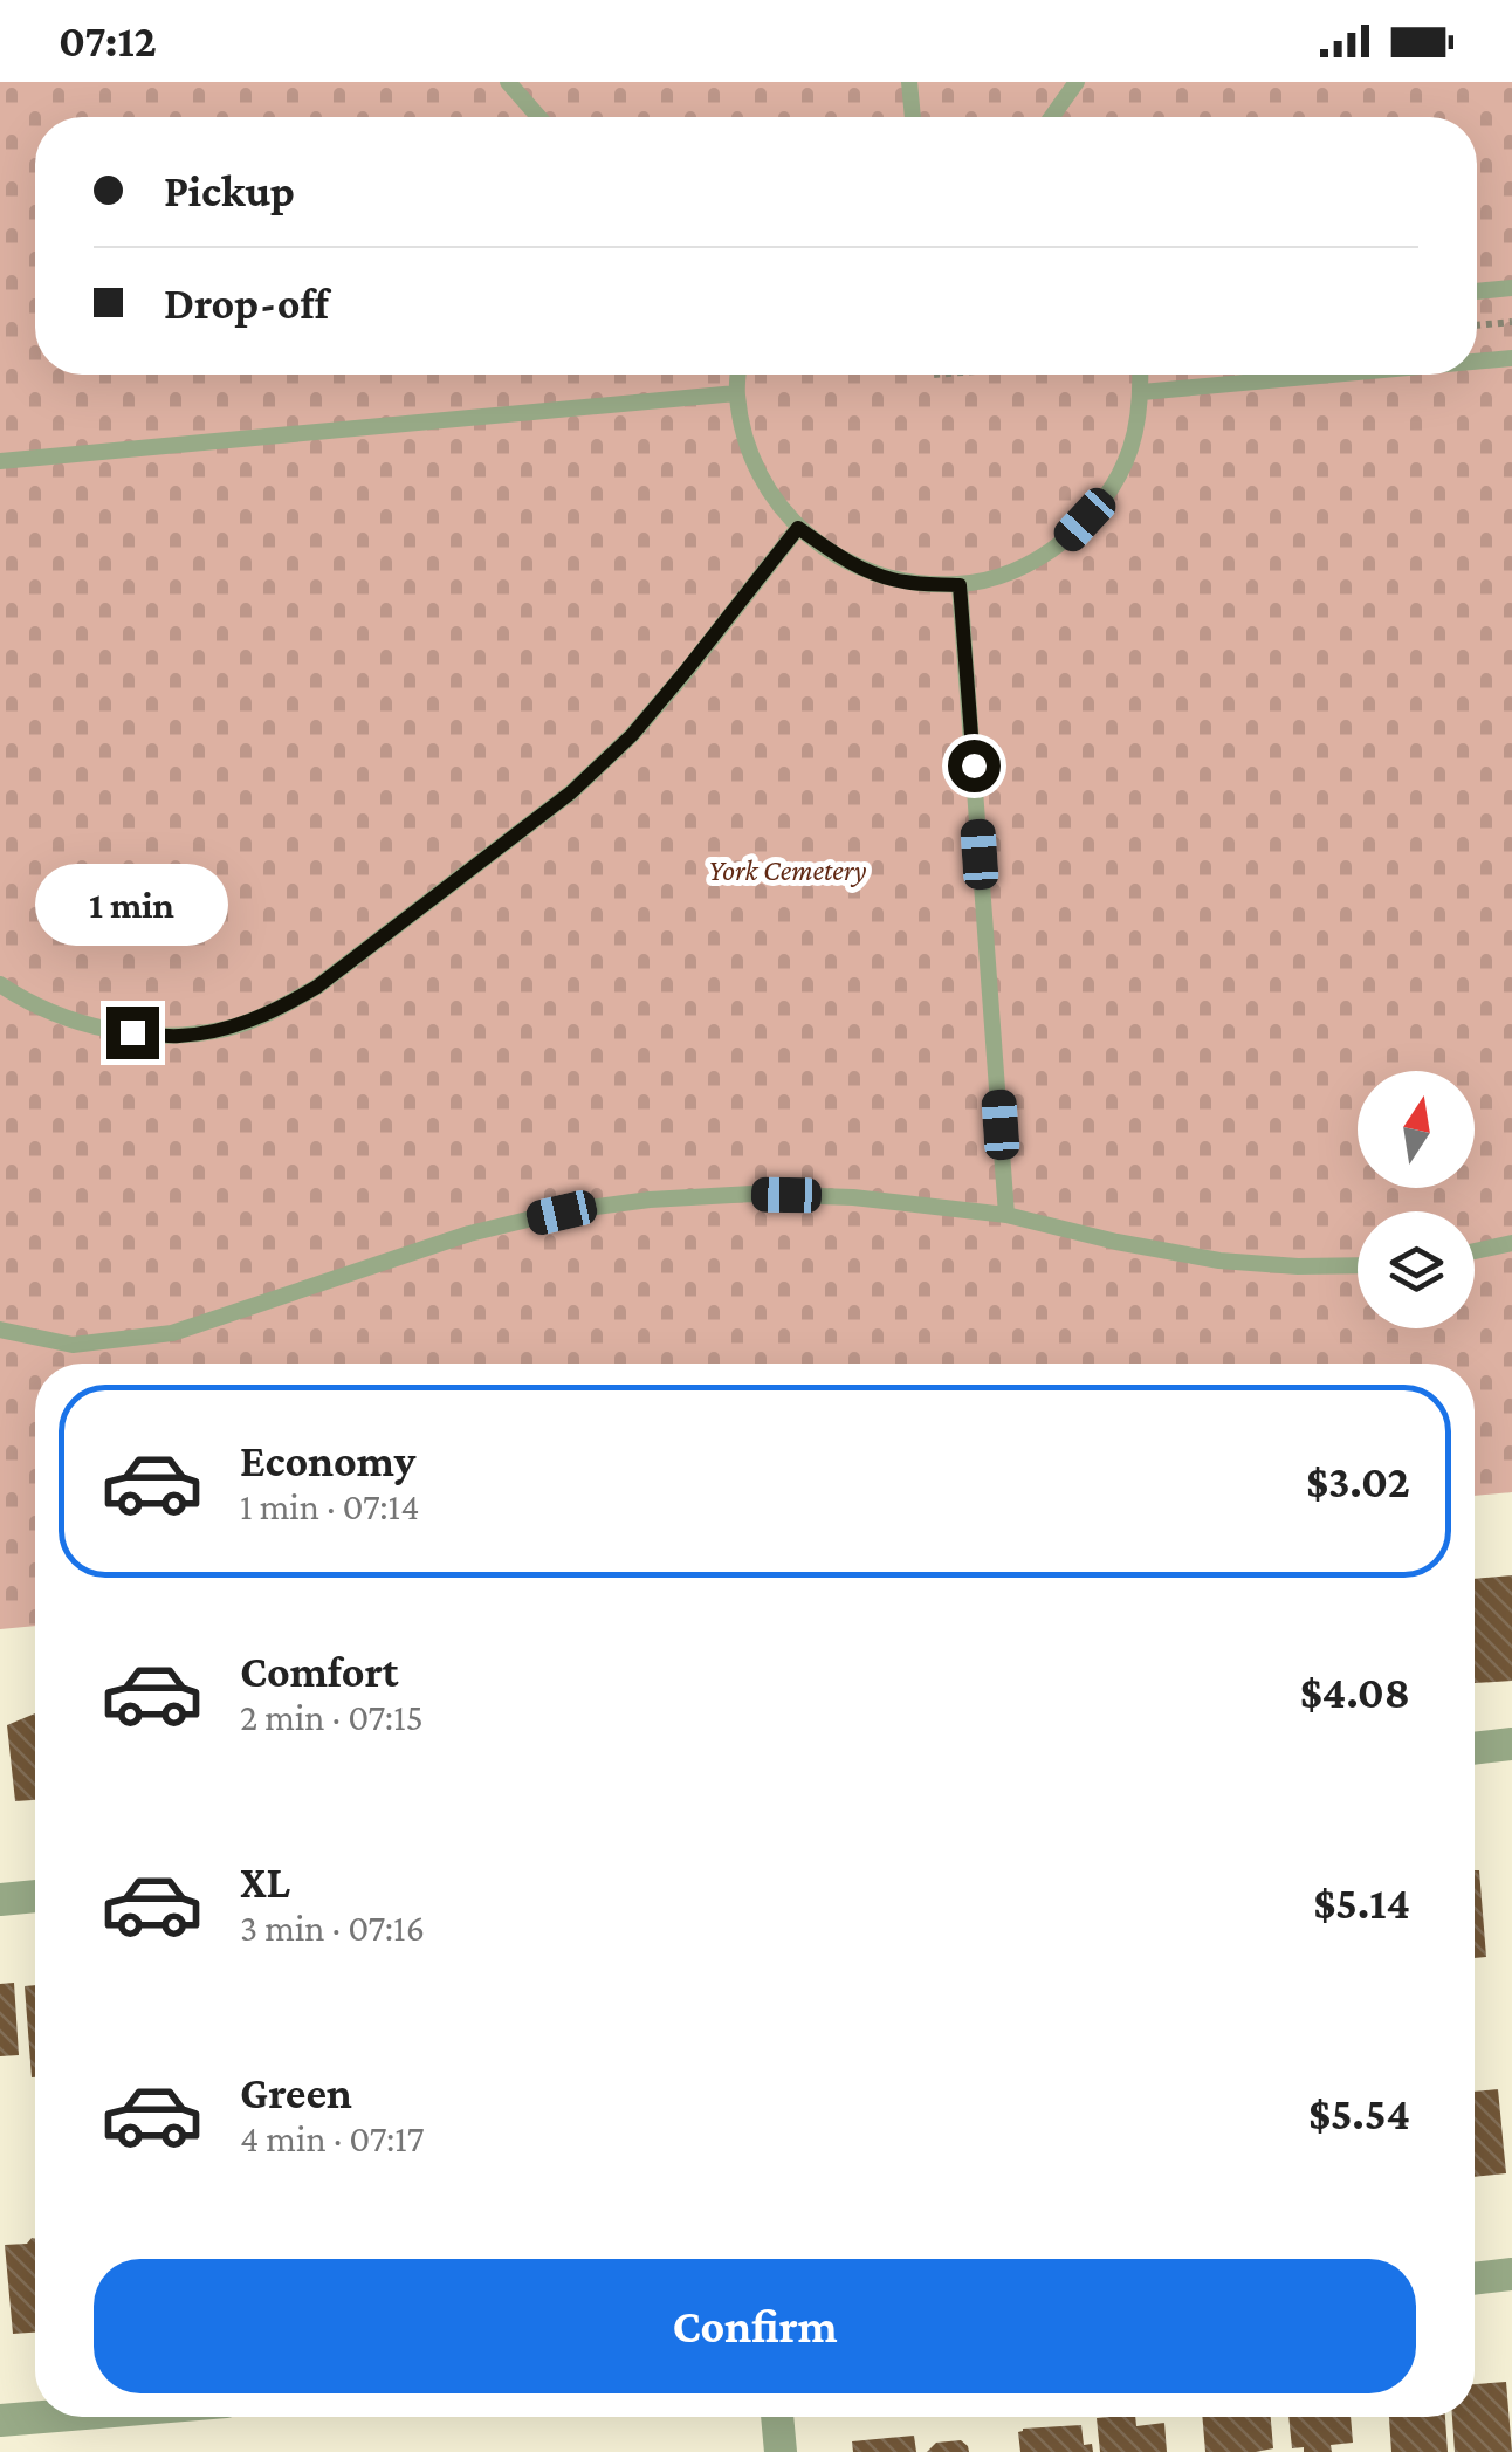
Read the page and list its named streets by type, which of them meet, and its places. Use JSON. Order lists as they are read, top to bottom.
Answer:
{
  "parks": ["York Cemetery"],
  "north": "top",
  "page": {
    "status": "07:12",
    "banner": ["Pickup", "Drop-off"],
    "bubble": "1 min",
    "list": [
      {
        "name": "Economy",
        "note": "1 min · 07:14",
        "value": "$3.02"
      },
      {
        "name": "Comfort",
        "note": "2 min · 07:15",
        "value": "$4.08"
      },
      {
        "name": "XL",
        "note": "3 min · 07:16",
        "value": "$5.14"
      },
      {
        "name": "Green",
        "note": "4 min · 07:17",
        "value": "$5.54"
      }
    ],
    "buttons": "Confirm"
  }
}
